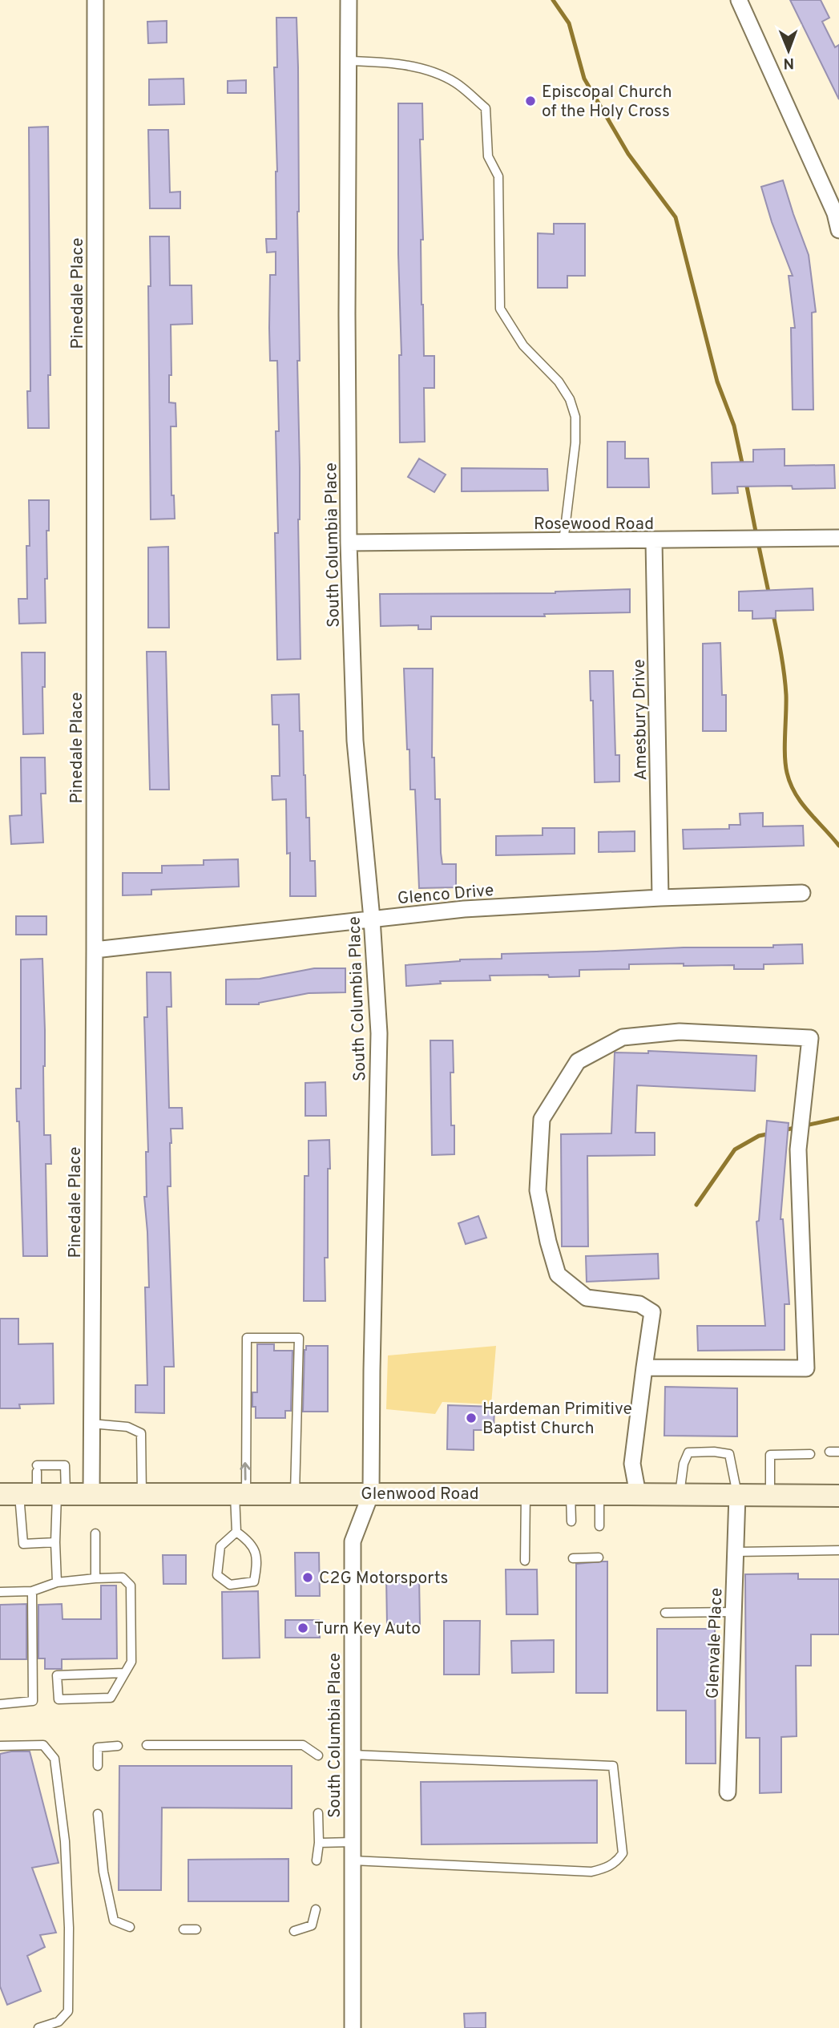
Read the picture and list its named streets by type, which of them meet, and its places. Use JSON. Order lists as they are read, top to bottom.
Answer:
{
  "streets": {
    "main road": ["Glenwood Road"],
    "street": [
      "Pinedale Place",
      "Rosewood Road",
      "South Columbia Place",
      "Amesbury Drive",
      "Glenco Drive",
      "Glenvale Place"
    ]
  },
  "crossings": [
    ["Pinedale Place", "Glenco Drive"],
    ["Pinedale Place", "Glenwood Road"],
    ["Rosewood Road", "South Columbia Place"],
    ["Rosewood Road", "Amesbury Drive"],
    ["South Columbia Place", "Glenco Drive"],
    ["South Columbia Place", "Glenwood Road"],
    ["Amesbury Drive", "Glenco Drive"],
    ["Glenwood Road", "Glenvale Place"]
  ],
  "places": [
    "Episcopal Church of the Holy Cross",
    "Hardeman Primitive Baptist Church",
    "C2G Motorsports",
    "Turn Key Auto"
  ],
  "north": "bottom"
}
